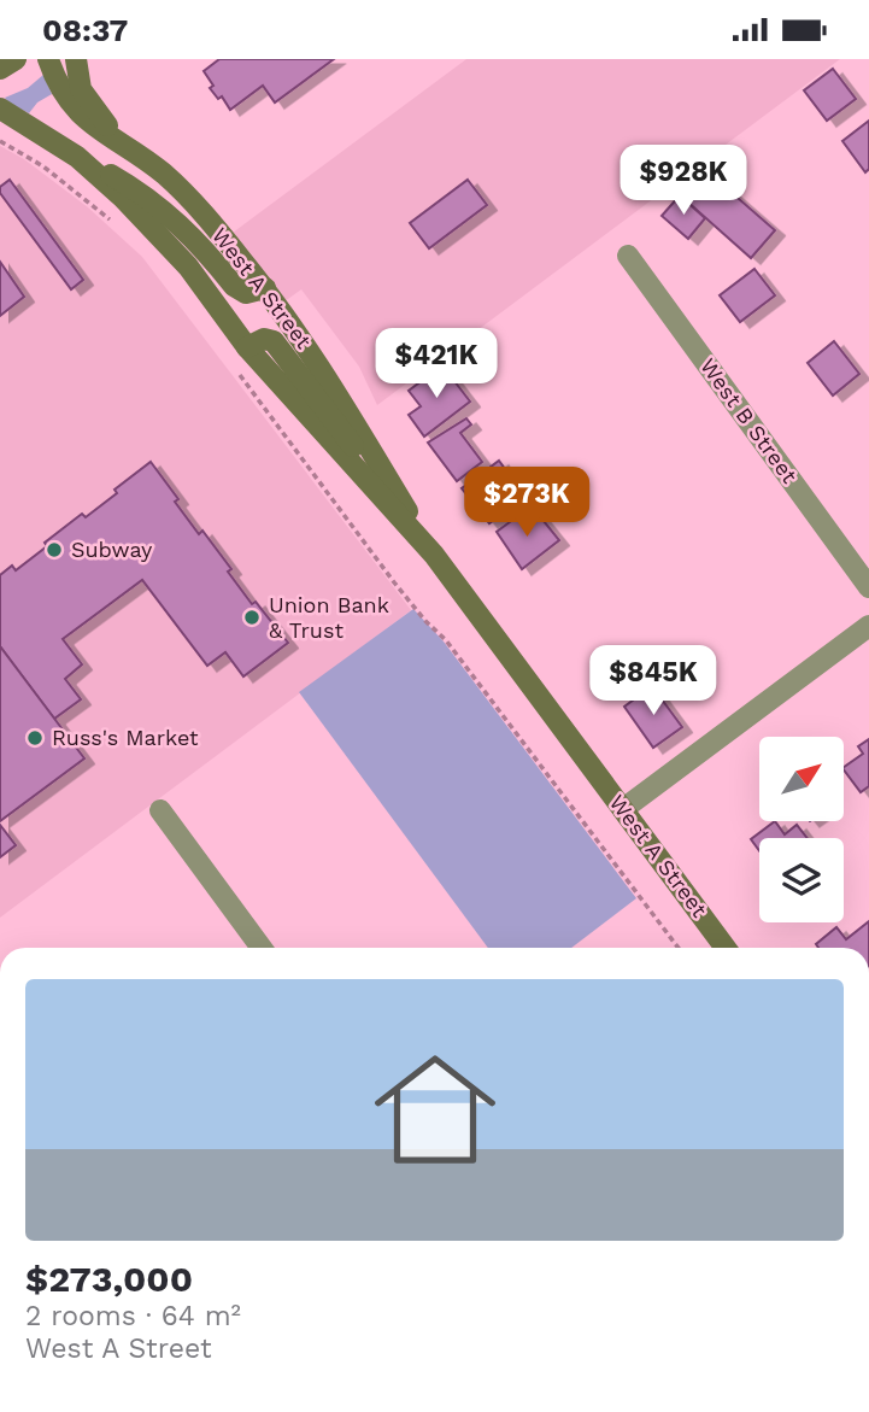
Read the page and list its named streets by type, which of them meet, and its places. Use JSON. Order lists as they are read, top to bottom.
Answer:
{
  "streets": {
    "main road": ["West A Street"],
    "street": ["West B Street"]
  },
  "places": ["Subway", "Union Bank & Trust", "Russ's Market"],
  "north": "top right",
  "page": {
    "status": "08:37",
    "price": [
      "$928K",
      "$421K",
      "$273K",
      "$845K"
    ],
    "list": [
      {
        "name": "$273,000",
        "note": "2 rooms · 64 m² · West A Street"
      }
    ]
  }
}
